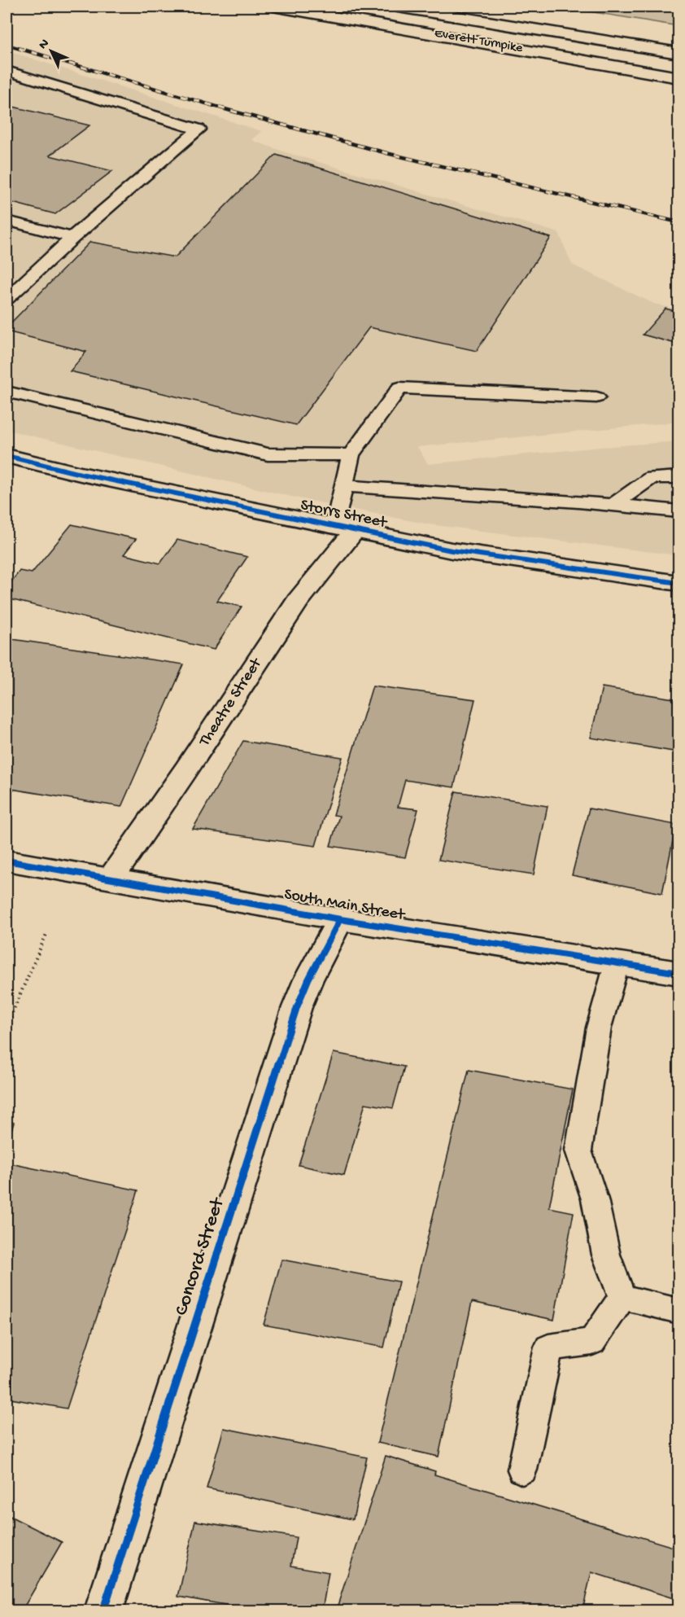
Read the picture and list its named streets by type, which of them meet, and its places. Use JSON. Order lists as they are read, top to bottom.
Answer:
{
  "streets": {
    "main road": [
      "Everett Turnpike",
      "Storrs Street",
      "Theatre Street",
      "South Main Street",
      "Concord Street"
    ]
  },
  "crossings": [
    ["Storrs Street", "Theatre Street"],
    ["Theatre Street", "South Main Street"],
    ["South Main Street", "Concord Street"]
  ],
  "north": "top left"
}
